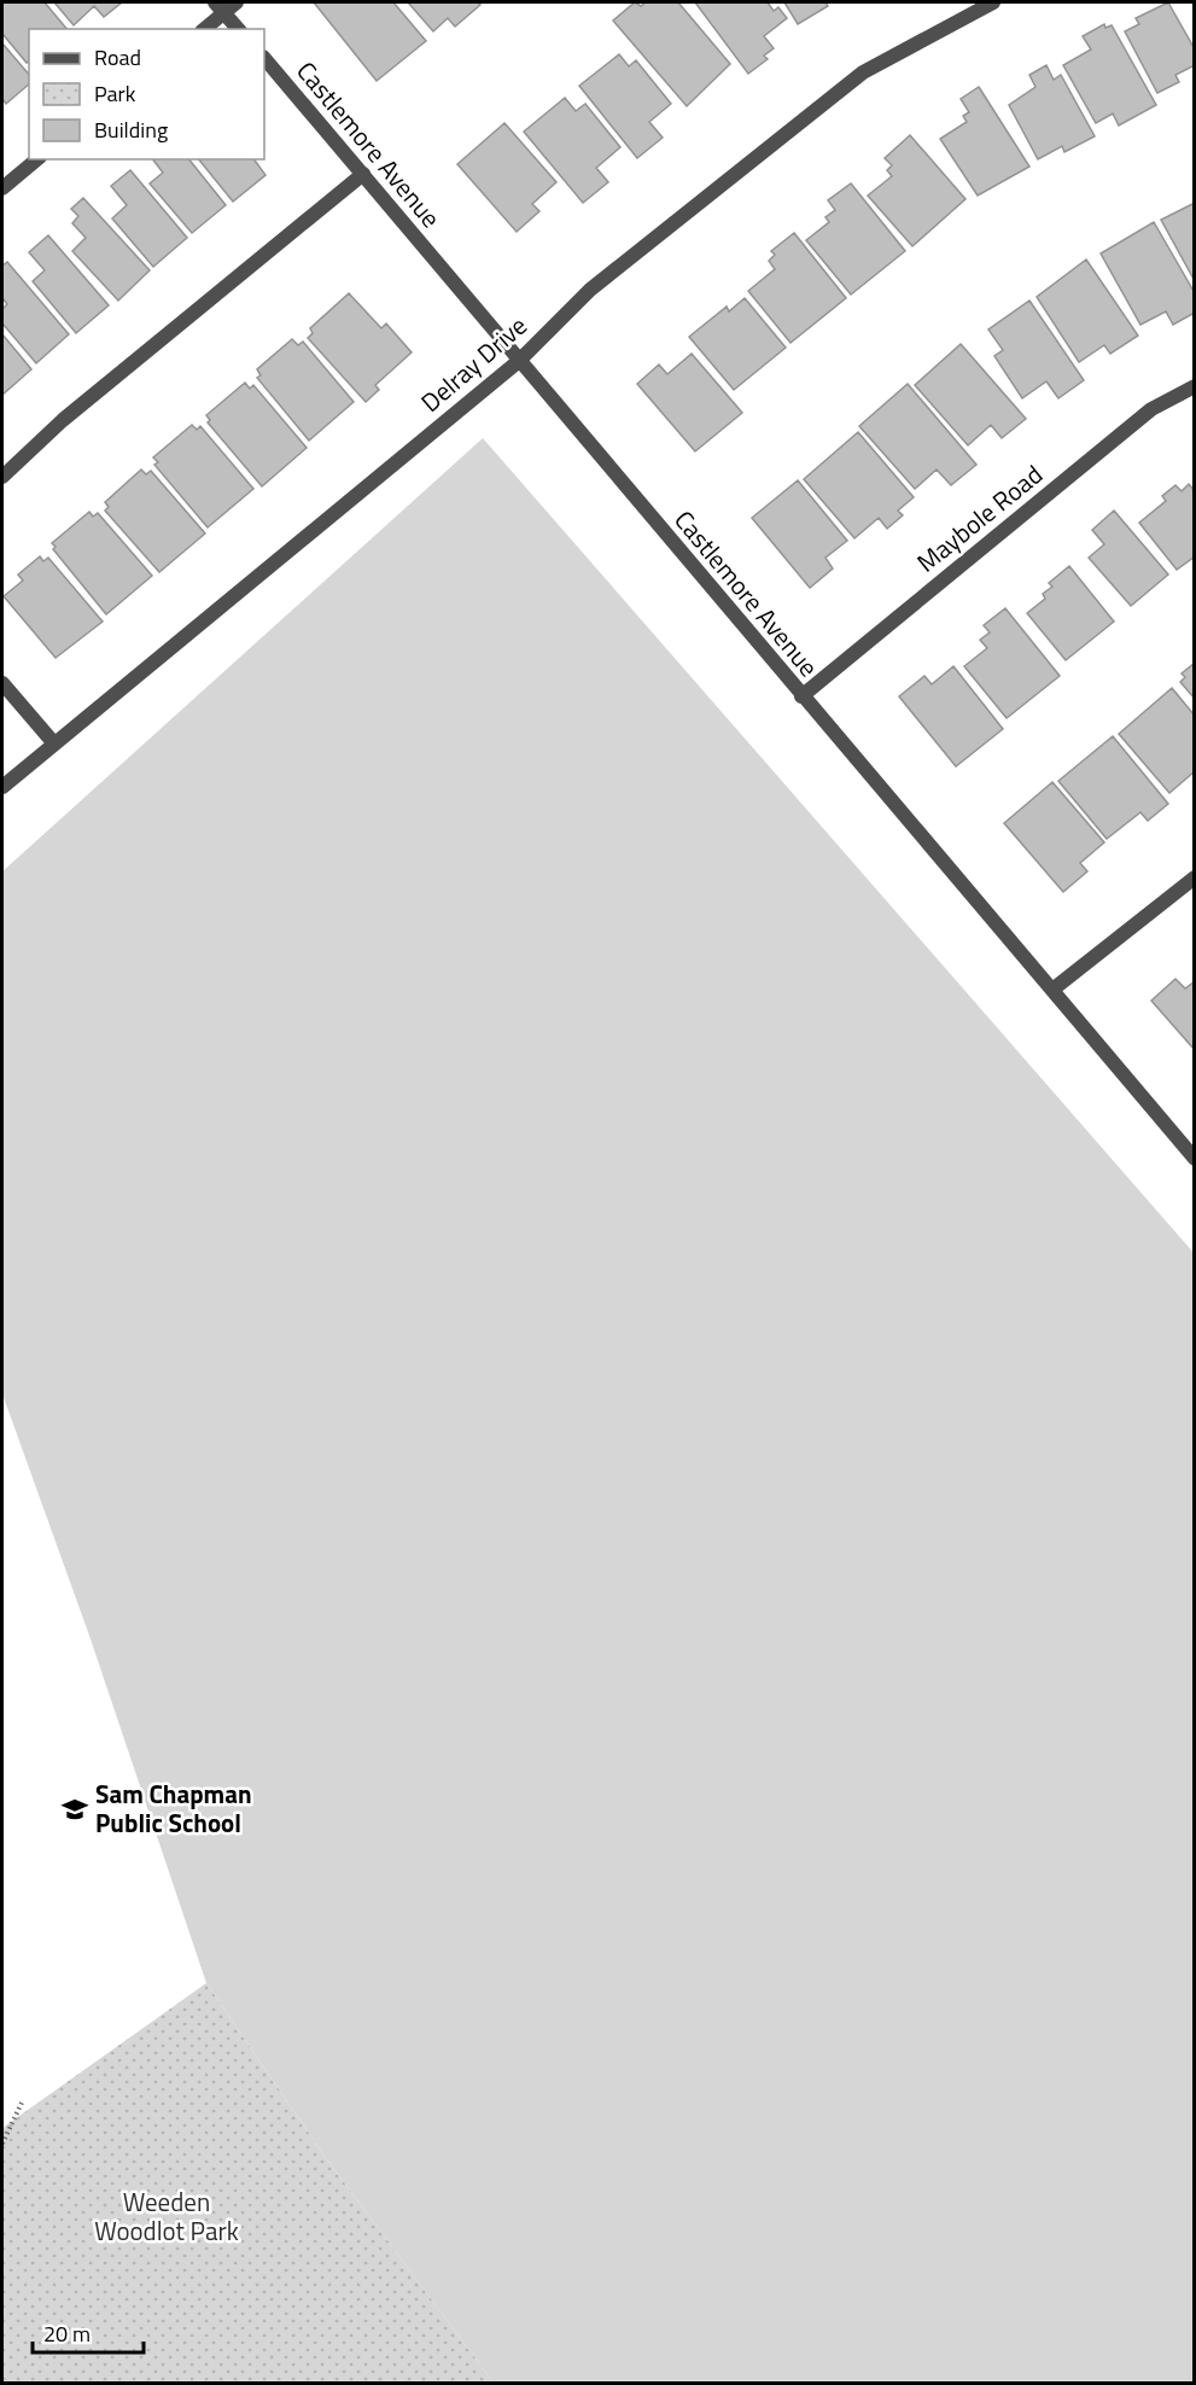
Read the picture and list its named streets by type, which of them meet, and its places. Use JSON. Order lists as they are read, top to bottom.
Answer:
{
  "streets": {
    "street": ["Castlemore Avenue", "Delray Drive", "Maybole Road"]
  },
  "crossings": [
    ["Castlemore Avenue", "Delray Drive"],
    ["Castlemore Avenue", "Maybole Road"]
  ],
  "parks": ["Weeden Woodlot Park"],
  "places": {
    "school or university": ["Sam Chapman Public School"]
  },
  "legend": ["Road", "Park", "Building"],
  "scale_bar": "20 m"
}
